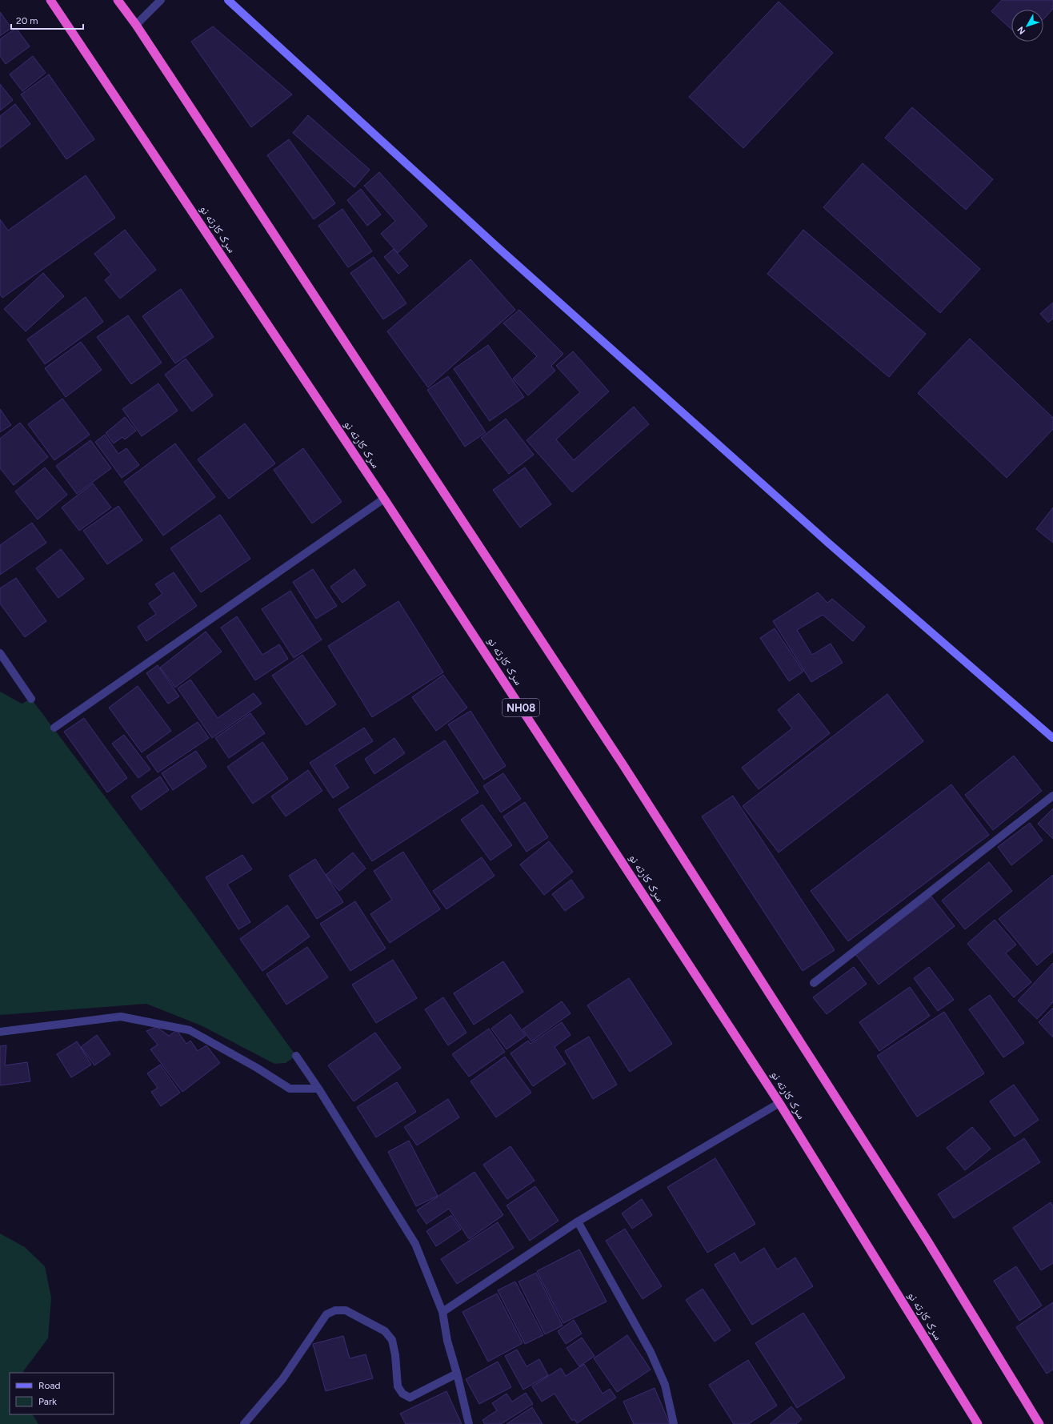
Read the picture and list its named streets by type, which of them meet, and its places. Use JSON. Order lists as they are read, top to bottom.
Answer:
{
  "streets": {
    "highway": ["سرک کارته نو", "NH08"]
  },
  "legend": ["Road", "Park"],
  "scale_bar": "20 m",
  "north": "bottom left"
}
